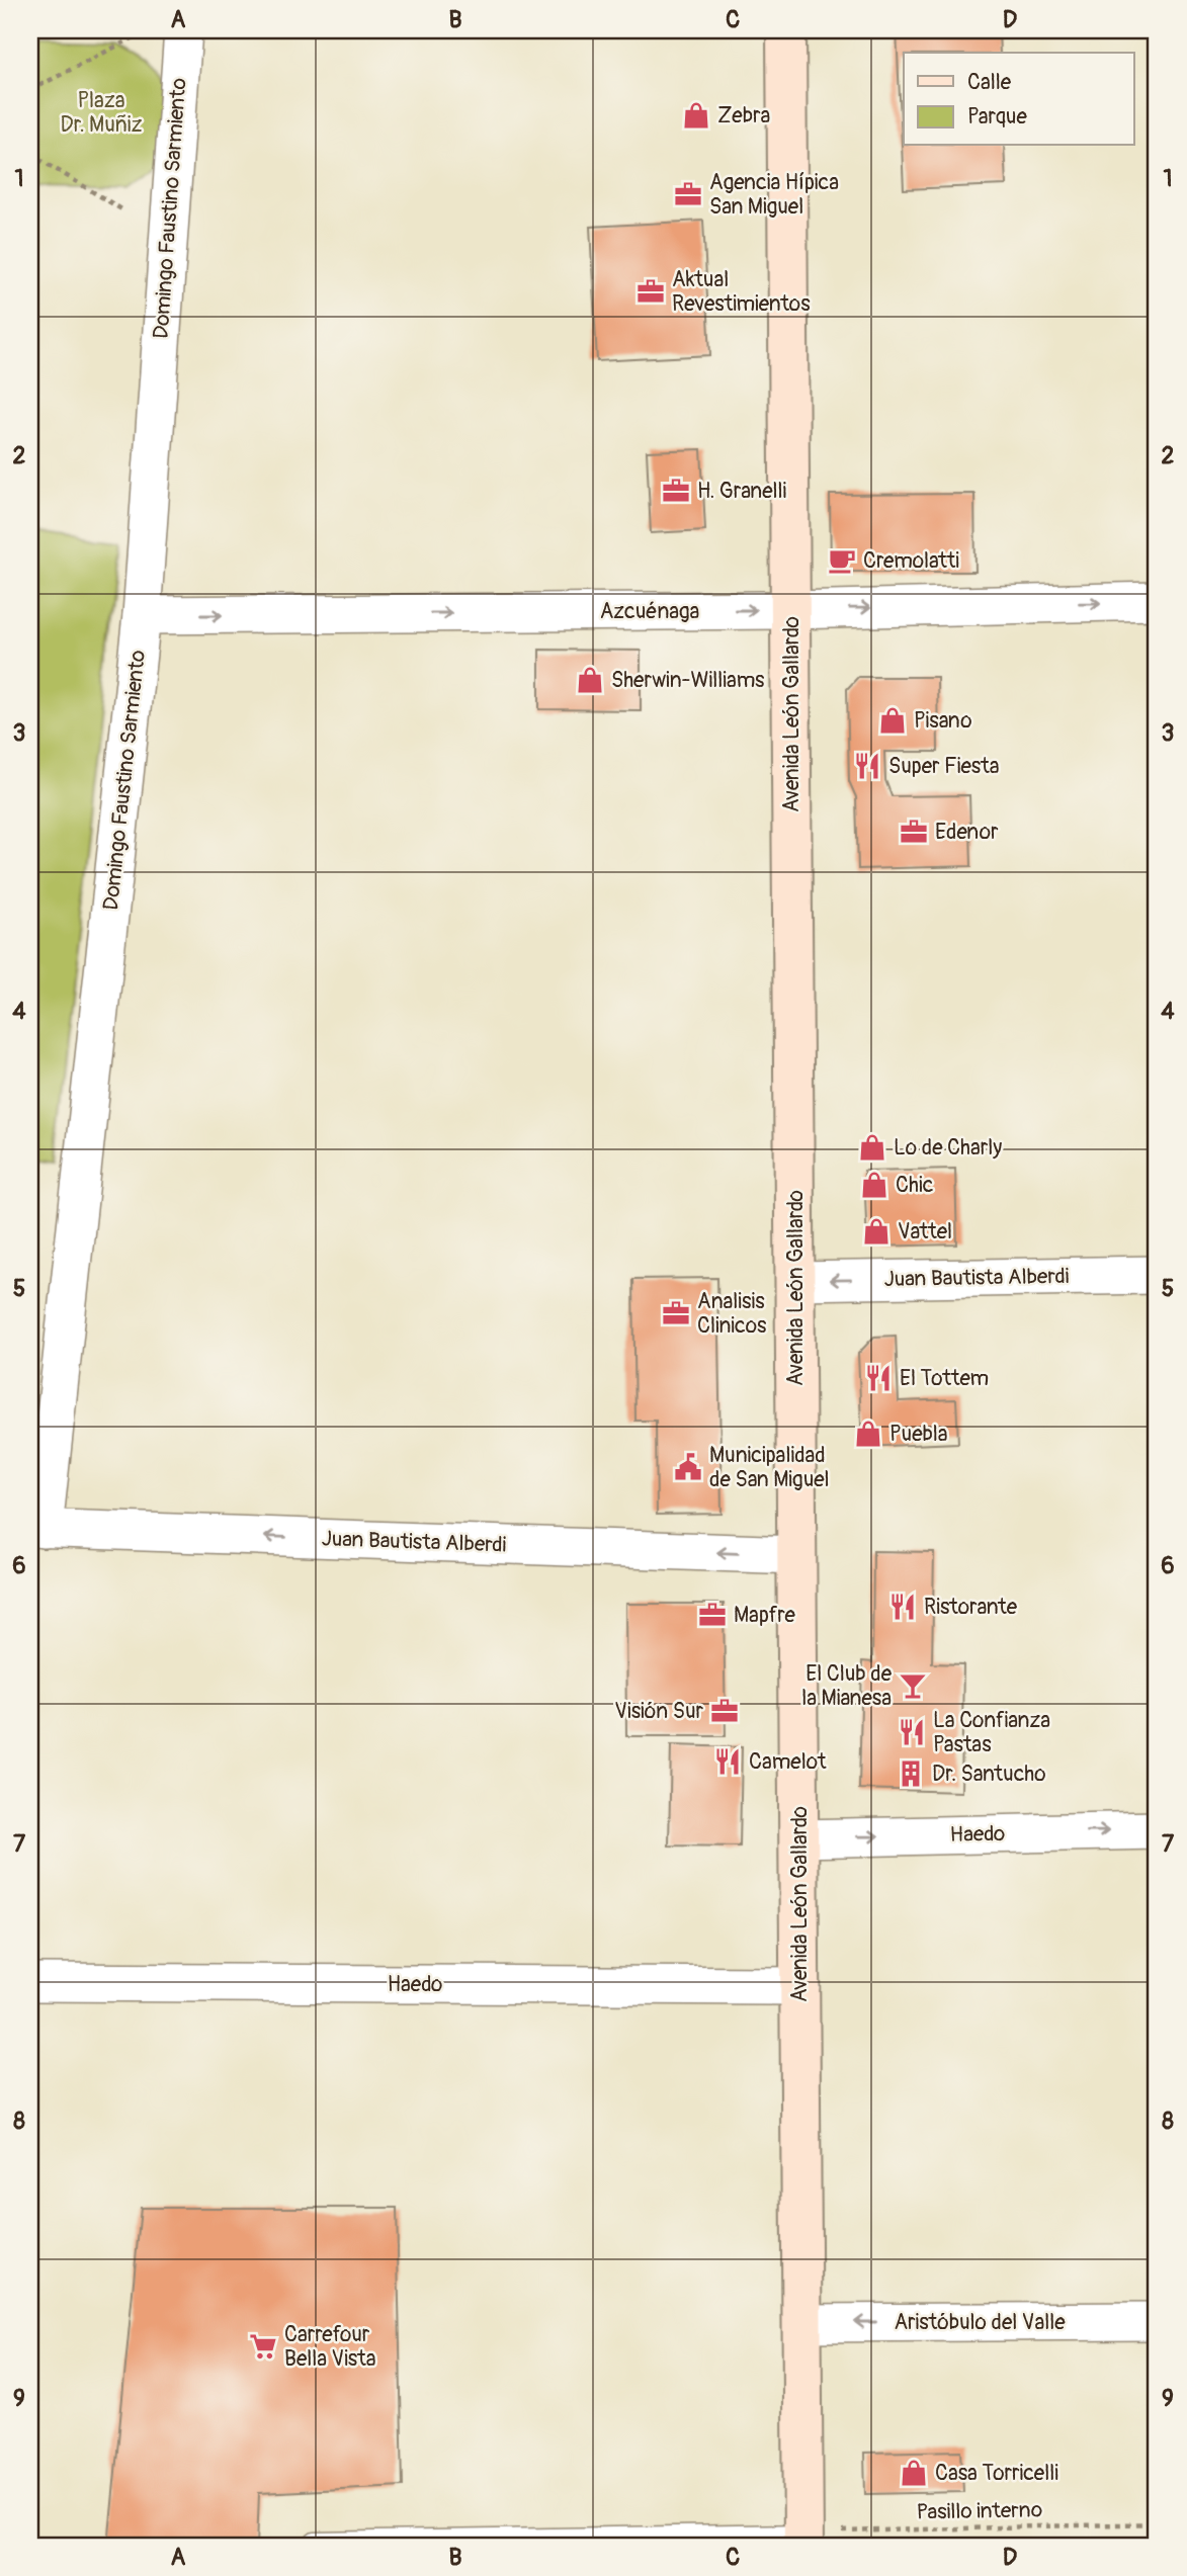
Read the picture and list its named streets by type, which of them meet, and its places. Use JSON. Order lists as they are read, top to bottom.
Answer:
{
  "streets": {
    "main road": ["Avenida León Gallardo"],
    "street": [
      "Domingo Faustino Sarmiento",
      "Azcuénaga",
      "Juan Bautista Alberdi",
      "Haedo",
      "Aristóbulo del Valle"
    ],
    "path": ["Pasillo interno"]
  },
  "crossings": [
    ["Domingo Faustino Sarmiento", "Azcuénaga"],
    ["Domingo Faustino Sarmiento", "Juan Bautista Alberdi"],
    ["Azcuénaga", "Avenida León Gallardo"],
    ["Avenida León Gallardo", "Juan Bautista Alberdi"],
    ["Avenida León Gallardo", "Haedo"],
    ["Avenida León Gallardo", "Aristóbulo del Valle"],
    ["Avenida León Gallardo", "Pasillo interno"]
  ],
  "one_way": ["Azcuénaga", "Juan Bautista Alberdi", "Aristóbulo del Valle"],
  "parks": ["Plaza Dr. Muñiz"],
  "places": {
    "shop": [
      "Zebra",
      "Sherwin-Williams",
      "Pisano",
      "Lo de Charly",
      "Chic",
      "Vattel",
      "Puebla",
      "Casa Torricelli"
    ],
    "office": [
      "Agencia Hípica San Miguel",
      "Aktual Revestimientos",
      "H. Granelli",
      "Edenor",
      "Analisis Clinicos",
      "Mapfre",
      "Visión Sur"
    ],
    "cafe": ["Cremolatti"],
    "restaurant": [
      "Super Fiesta",
      "El Tottem",
      "Ristorante",
      "La Confianza Pastas",
      "Camelot"
    ],
    "public building": ["Municipalidad de San Miguel"],
    "bar": ["El Club de la Mianesa"],
    "building": ["Dr. Santucho"],
    "supermarket": ["Carrefour Bella Vista"]
  },
  "legend": ["Calle", "Parque"],
  "grid": {
    "columns": [
      "A",
      "B",
      "C",
      "D"
    ],
    "rows": [
      "1",
      "2",
      "3",
      "4",
      "5",
      "6",
      "7",
      "8",
      "9"
    ]
  }
}
